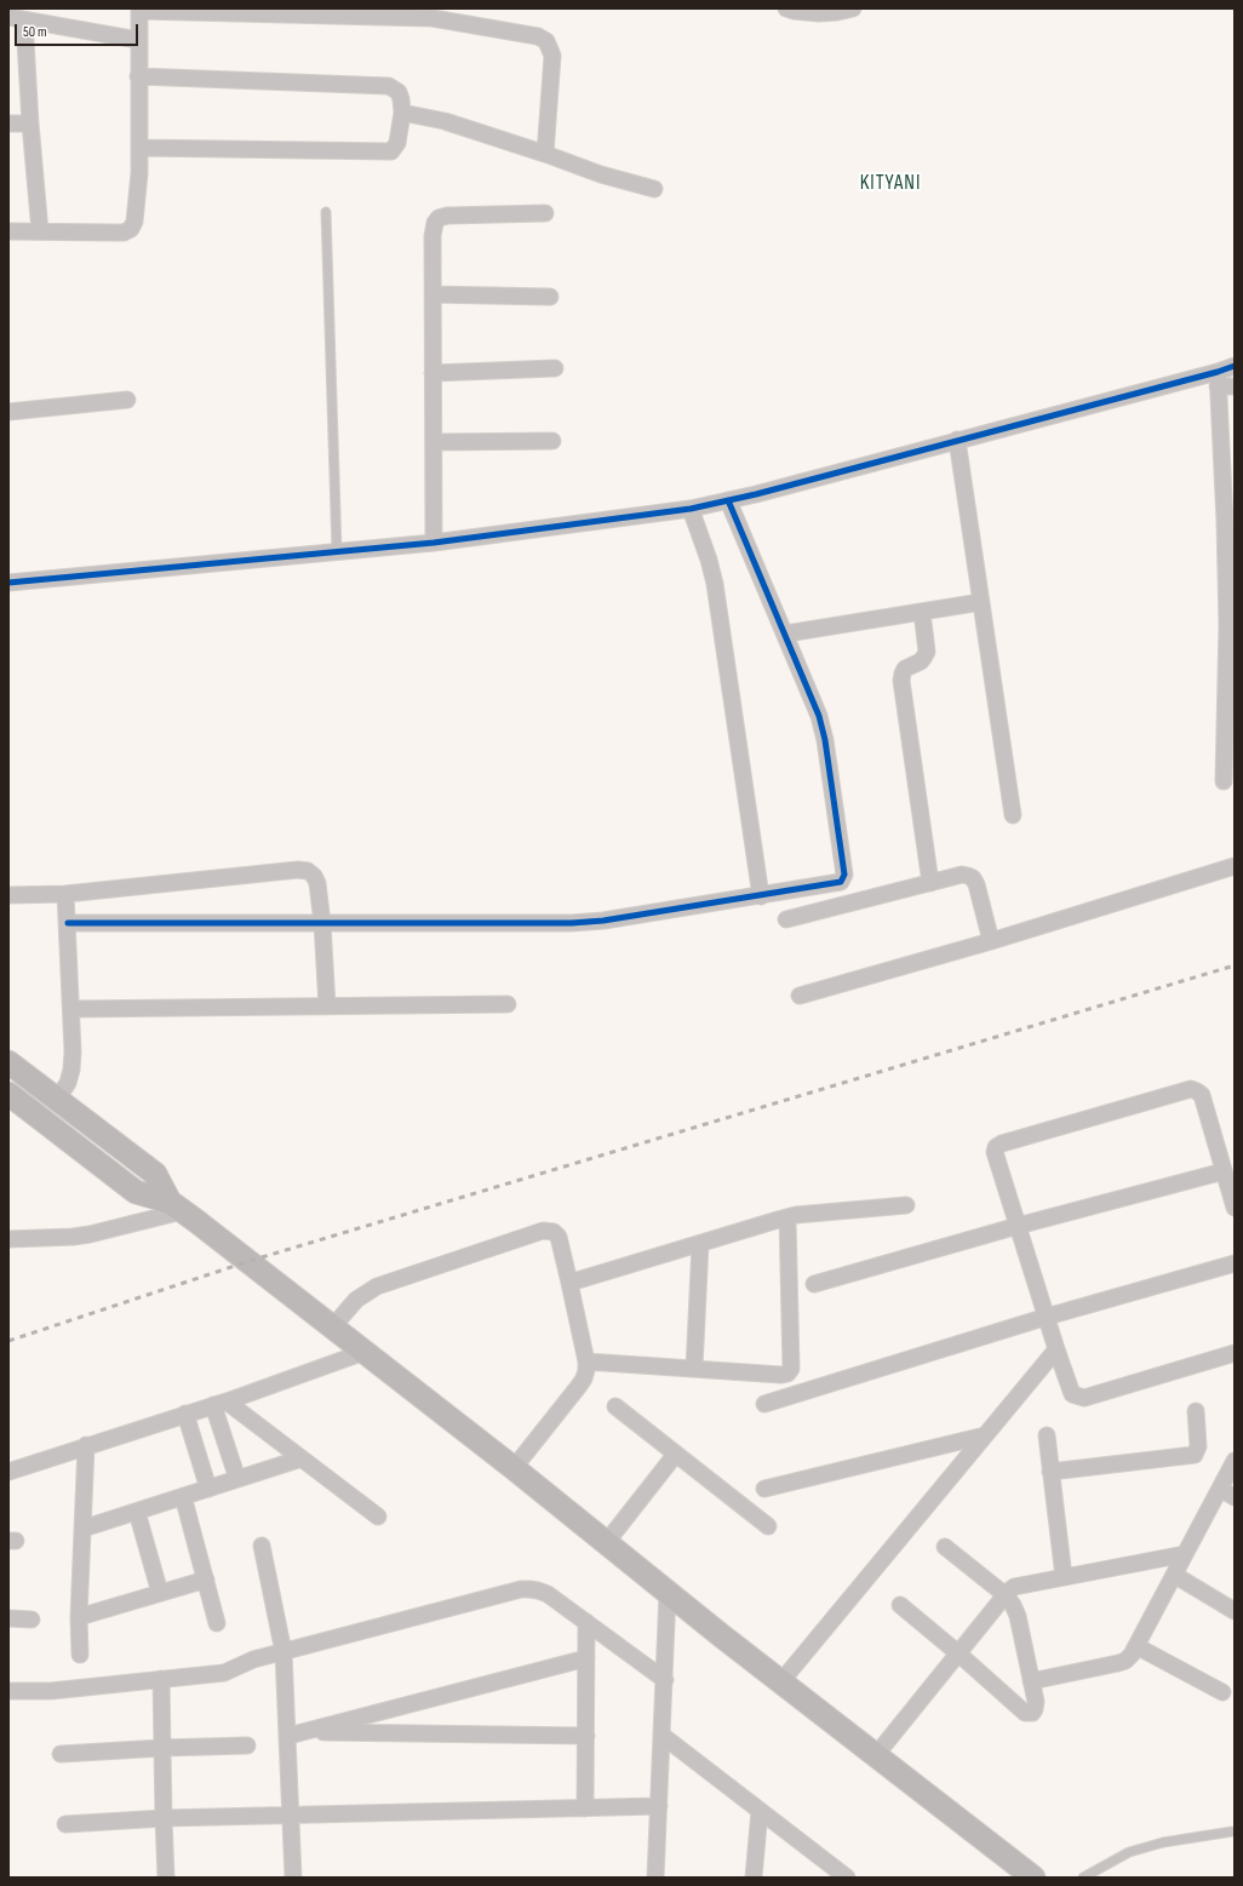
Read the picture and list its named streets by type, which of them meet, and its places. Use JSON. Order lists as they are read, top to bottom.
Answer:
{
  "districts": ["KITYANI"],
  "scale_bar": "50 m"
}
